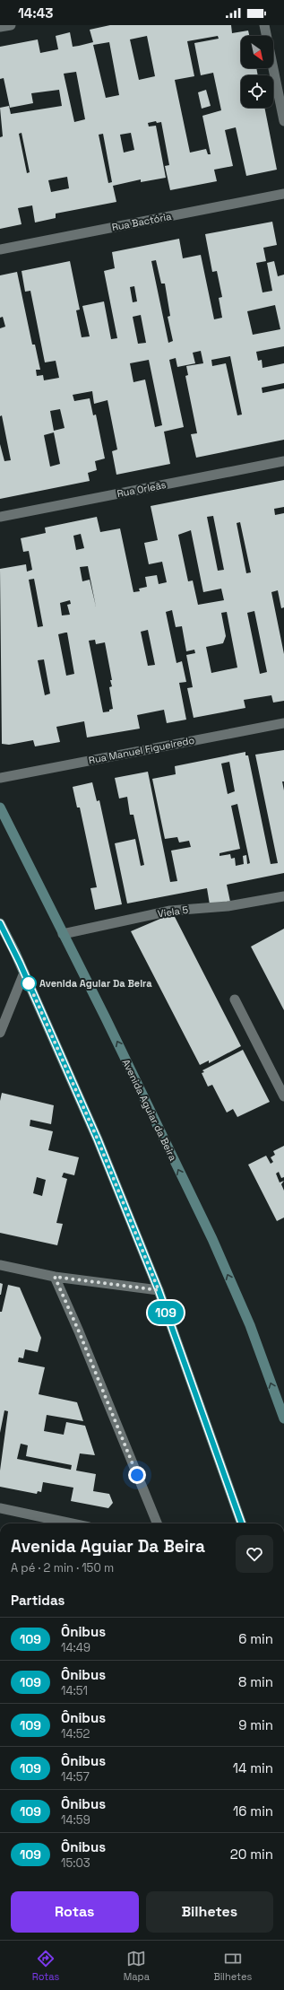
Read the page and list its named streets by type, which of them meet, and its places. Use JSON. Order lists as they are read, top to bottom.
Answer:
{
  "streets": {
    "main road": ["Avenida Aguiar da Beira"],
    "street": [
      "Rua Bactória",
      "Rua Orleãs",
      "Rua Manuel Figueiredo",
      "Viela 5"
    ]
  },
  "crossings": [
    ["Viela 5", "Avenida Aguiar da Beira"]
  ],
  "places": ["Avenida Aguiar Da Beira"],
  "lines": ["bus line 109"],
  "north": "bottom right",
  "page": {
    "status": "14:43",
    "on_map": "109",
    "heading": [
      ["Avenida Aguiar Da Beira", "A pé · 2 min · 150 m"],
      "Partidas"
    ],
    "list": [
      {
        "mark": "109",
        "name": "Ônibus",
        "note": "14:49",
        "value": "6 min"
      },
      {
        "mark": "109",
        "name": "Ônibus",
        "note": "14:51",
        "value": "8 min"
      },
      {
        "mark": "109",
        "name": "Ônibus",
        "note": "14:52",
        "value": "9 min"
      },
      {
        "mark": "109",
        "name": "Ônibus",
        "note": "14:57",
        "value": "14 min"
      },
      {
        "mark": "109",
        "name": "Ônibus",
        "note": "14:59",
        "value": "16 min"
      },
      {
        "mark": "109",
        "name": "Ônibus",
        "note": "15:03",
        "value": "20 min"
      }
    ],
    "buttons": ["Rotas", "Bilhetes"],
    "tabs": ["Rotas", "Mapa", "Bilhetes"]
  }
}
